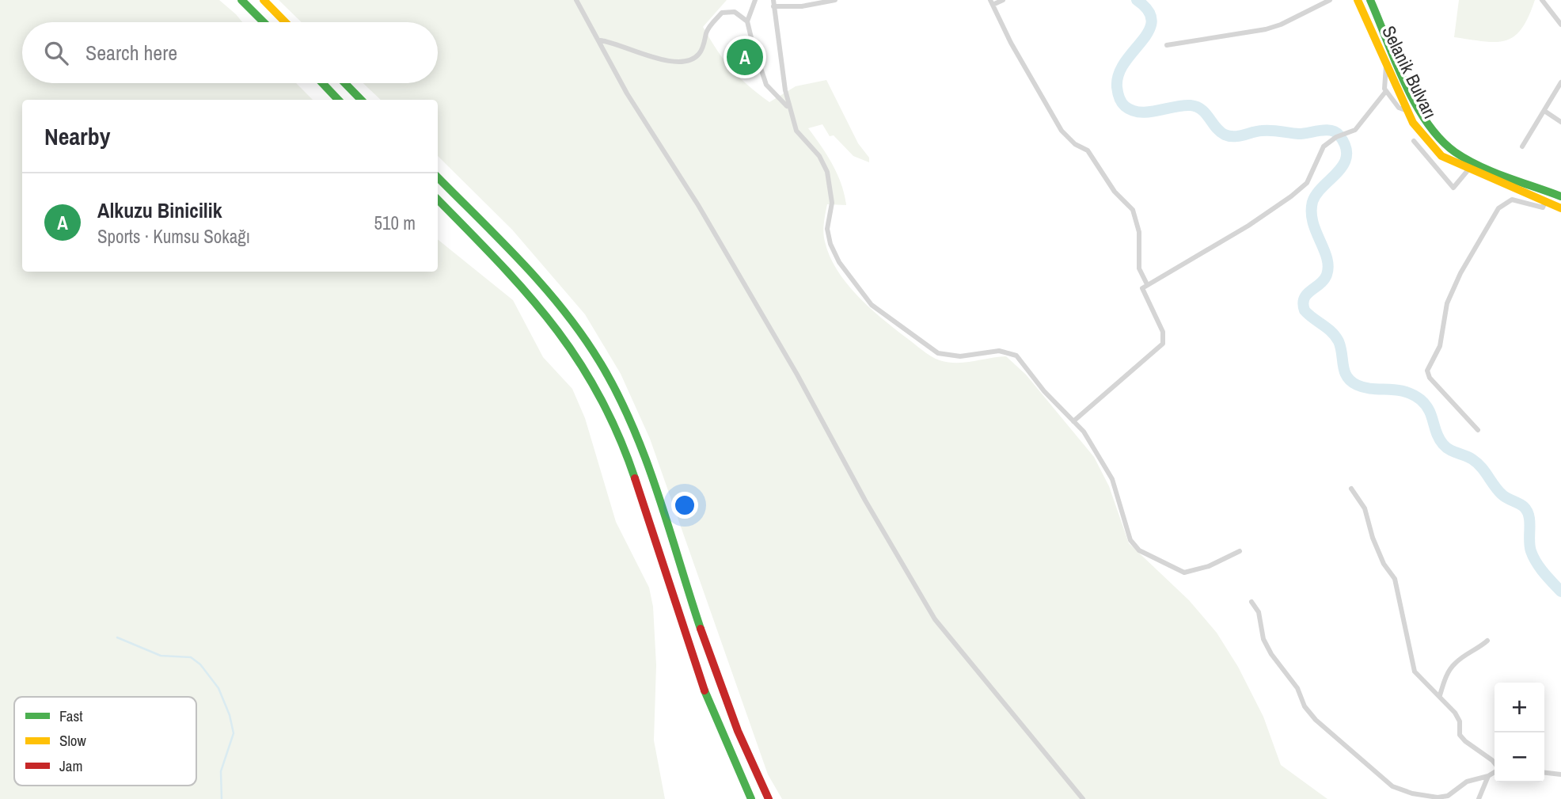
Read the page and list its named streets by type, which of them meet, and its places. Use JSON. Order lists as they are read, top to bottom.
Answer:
{
  "streets": {
    "main road": ["Selanik Bulvarı"]
  },
  "legend": ["Fast", "Slow", "Jam"],
  "page": {
    "search": "Search here",
    "pins": "A",
    "heading": "Nearby",
    "list": [
      {
        "mark": "A",
        "name": "Alkuzu Binicilik",
        "note": "Sports · Kumsu Sokağı",
        "value": "510 m"
      }
    ],
    "map_buttons": ["+", "−"]
  }
}
